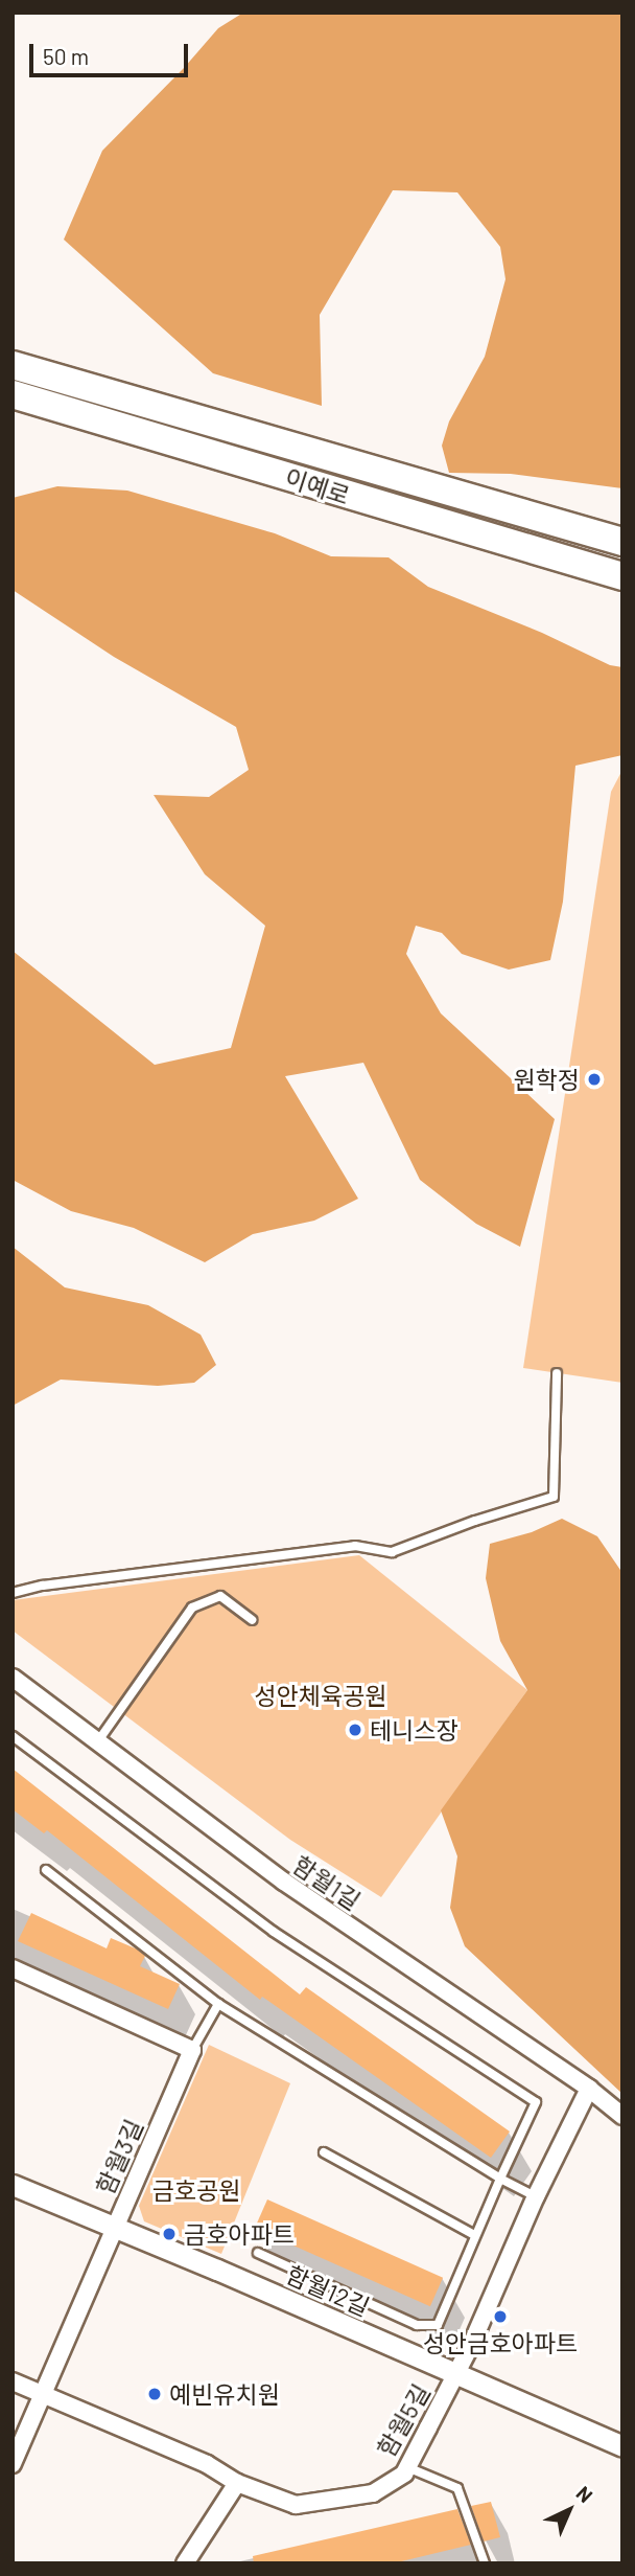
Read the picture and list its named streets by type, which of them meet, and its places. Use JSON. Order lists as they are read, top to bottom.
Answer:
{
  "streets": {
    "highway": ["이예로"],
    "street": [
      "함월1길",
      "함월3길",
      "함월12길",
      "함월5길"
    ]
  },
  "crossings": [
    ["함월1길", "함월5길"],
    ["함월3길", "함월12길"],
    ["함월3길", "함월5길"],
    ["함월12길", "함월5길"]
  ],
  "parks": ["성안체육공원", "금호공원"],
  "places": [
    "원학정",
    "테니스장",
    "금호아파트",
    "성안금호아파트",
    "예빈유치원"
  ],
  "scale_bar": "50 m",
  "north": "top right"
}
